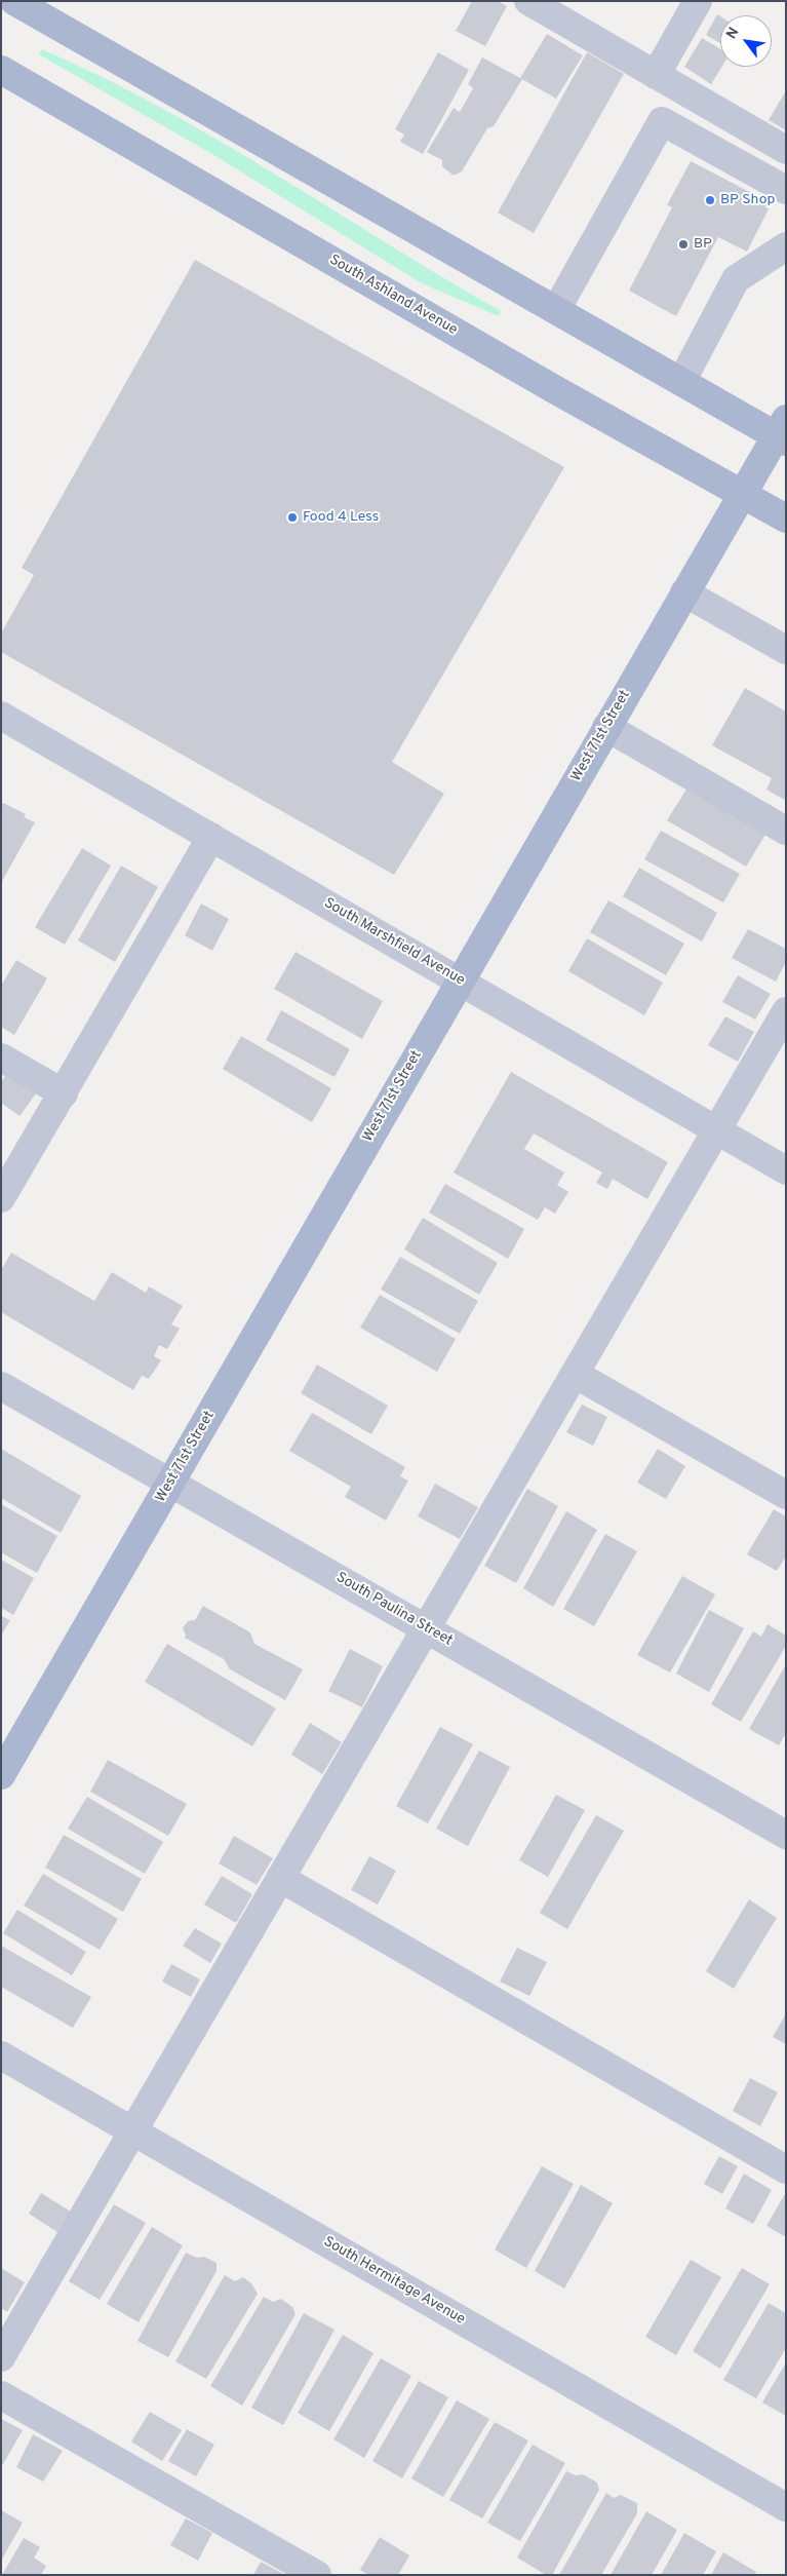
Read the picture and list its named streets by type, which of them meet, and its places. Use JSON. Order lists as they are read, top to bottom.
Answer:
{
  "streets": {
    "main road": ["South Ashland Avenue", "West 71st Street"],
    "street": ["South Marshfield Avenue", "South Paulina Street", "South Hermitage Avenue"]
  },
  "crossings": [
    ["South Ashland Avenue", "West 71st Street"],
    ["West 71st Street", "South Marshfield Avenue"],
    ["West 71st Street", "South Paulina Street"]
  ],
  "places": ["BP Shop", "BP", "Food 4 Less"],
  "north": "top left"
}
